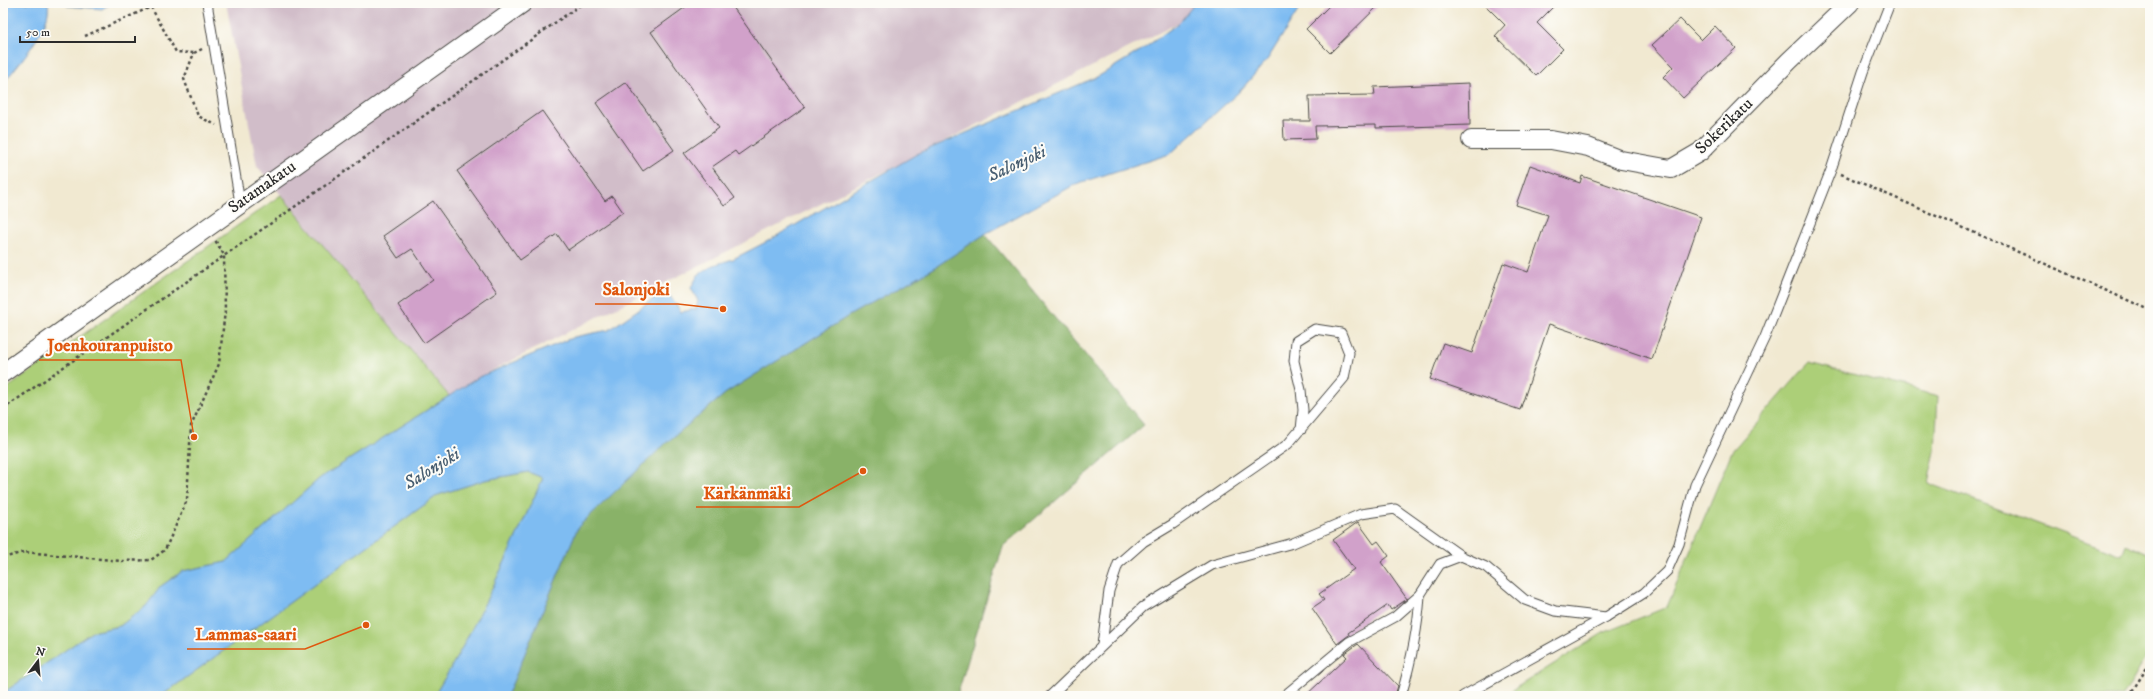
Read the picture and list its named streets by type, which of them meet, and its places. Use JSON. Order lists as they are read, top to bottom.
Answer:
{
  "streets": {
    "street": ["Sokerikatu", "Satamakatu"]
  },
  "water": ["Salonjoki"],
  "places": [
    "Salonjoki",
    "Joenkouranpuisto",
    "Kärkänmäki",
    "Lammas-saari"
  ],
  "scale_bar": "50 m",
  "north": "top"
}
